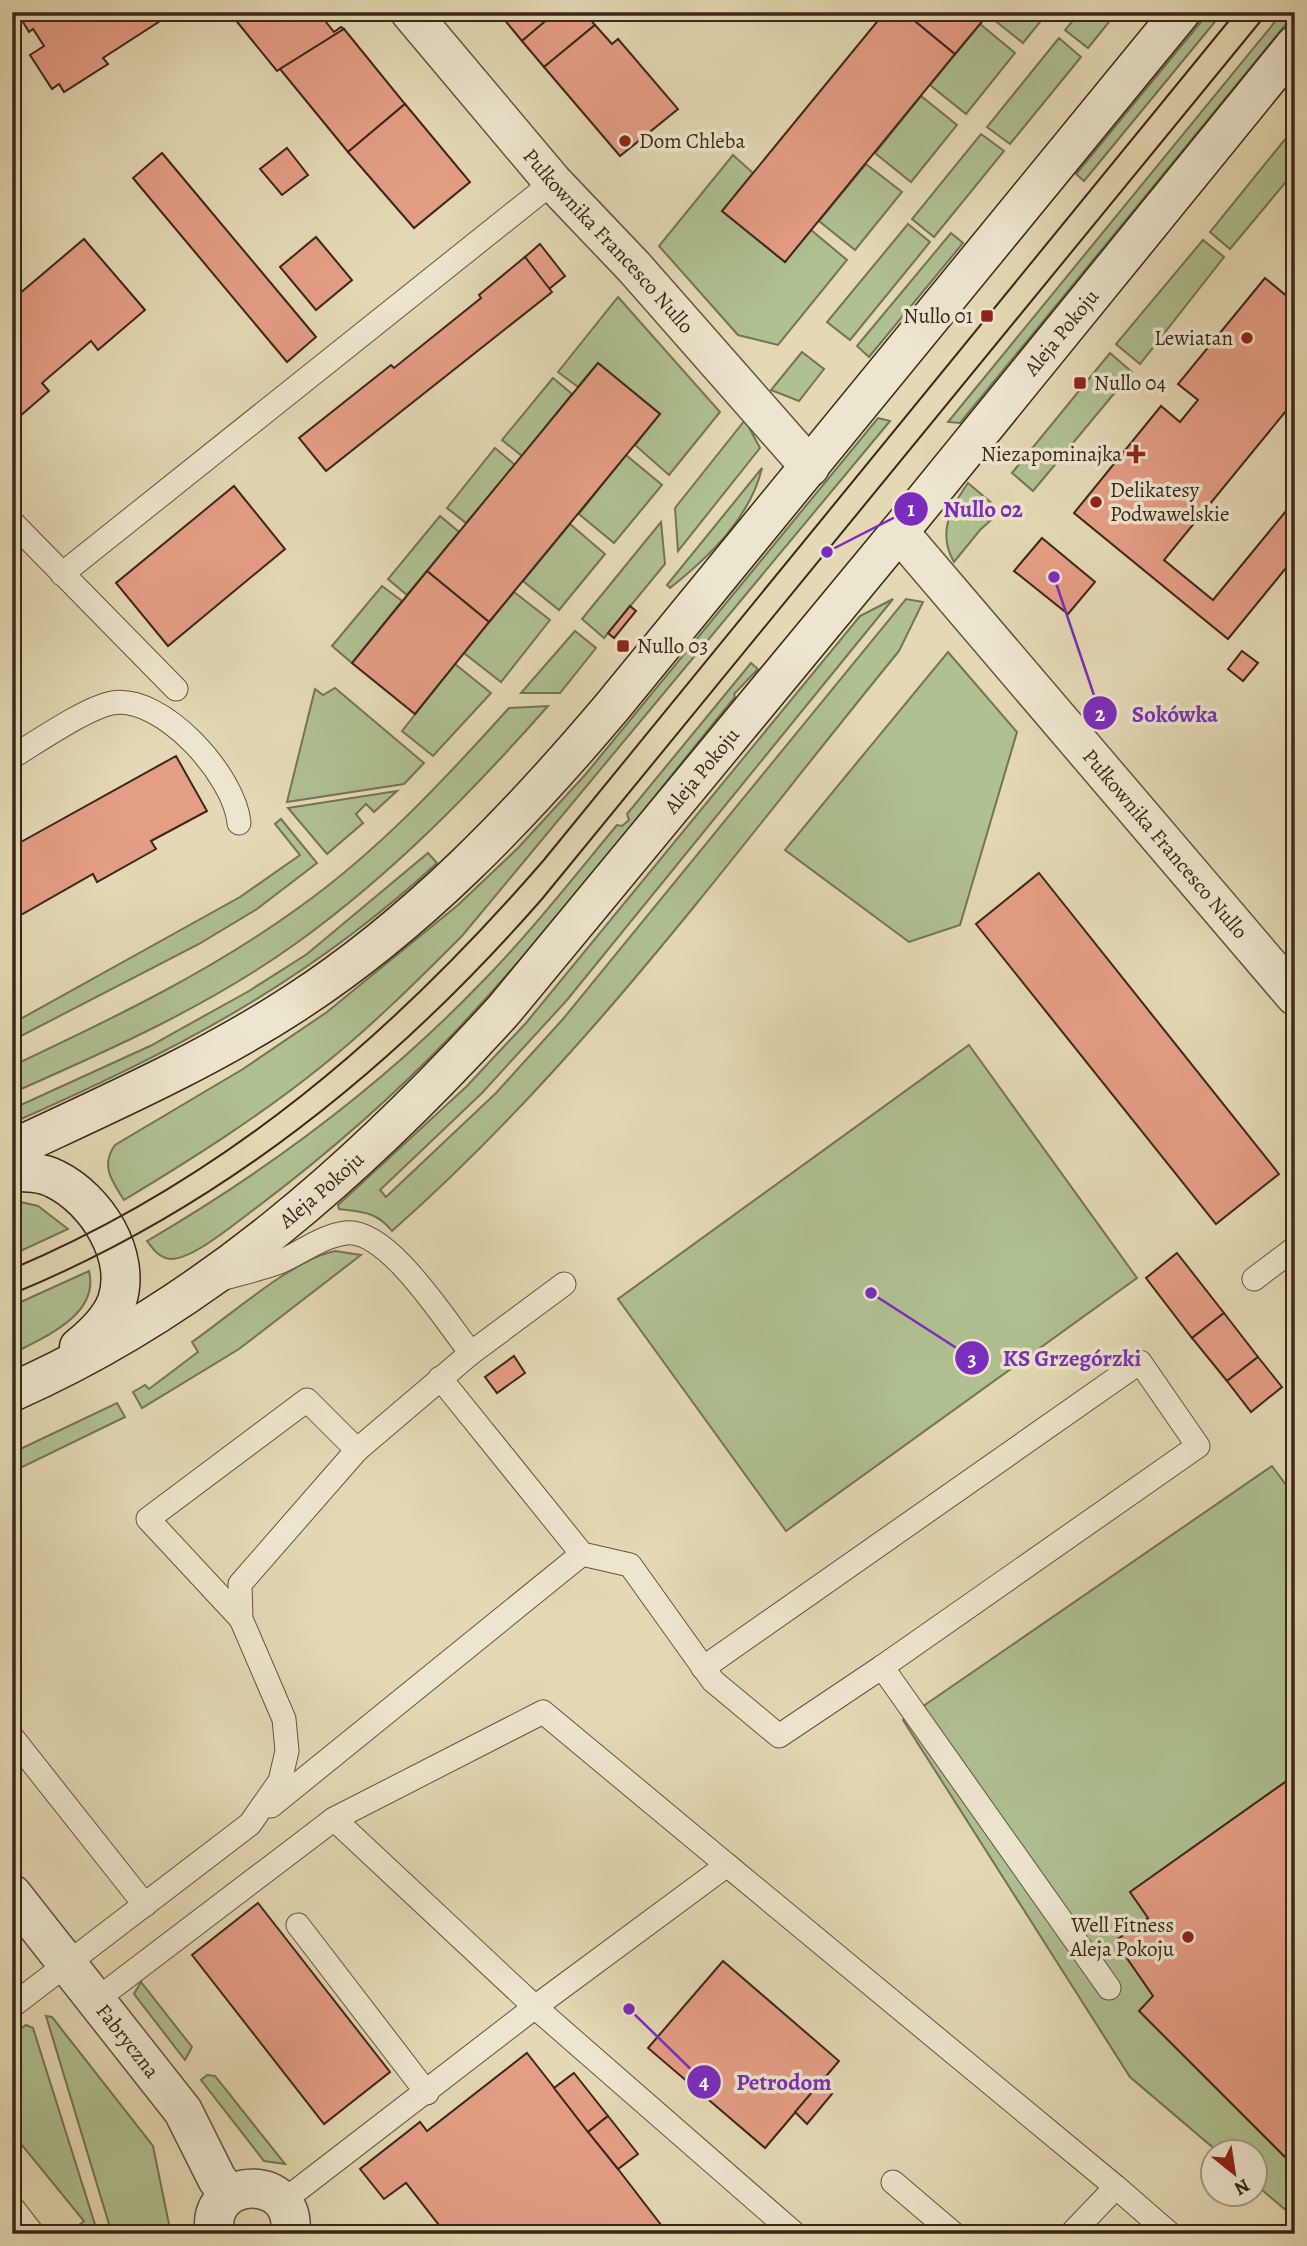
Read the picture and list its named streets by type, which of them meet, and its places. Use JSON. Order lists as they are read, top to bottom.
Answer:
{
  "streets": {
    "main road": ["Pułkownika Francesco Nullo", "Aleja Pokoju", "Fabryczna"]
  },
  "crossings": [
    ["Pułkownika Francesco Nullo", "Aleja Pokoju"]
  ],
  "places": {
    "other": [
      "Dom Chleba",
      "Lewiatan",
      "Delikatesy Podwawelskie",
      "Nullo 02",
      "Sokówka",
      "KS Grzegórzki",
      "Well Fitness Aleja Pokoju",
      "Petrodom"
    ],
    "transit": ["Nullo 01", "Nullo 04", "Nullo 03"],
    "health": ["Niezapominajka"]
  },
  "north": "bottom right"
}
